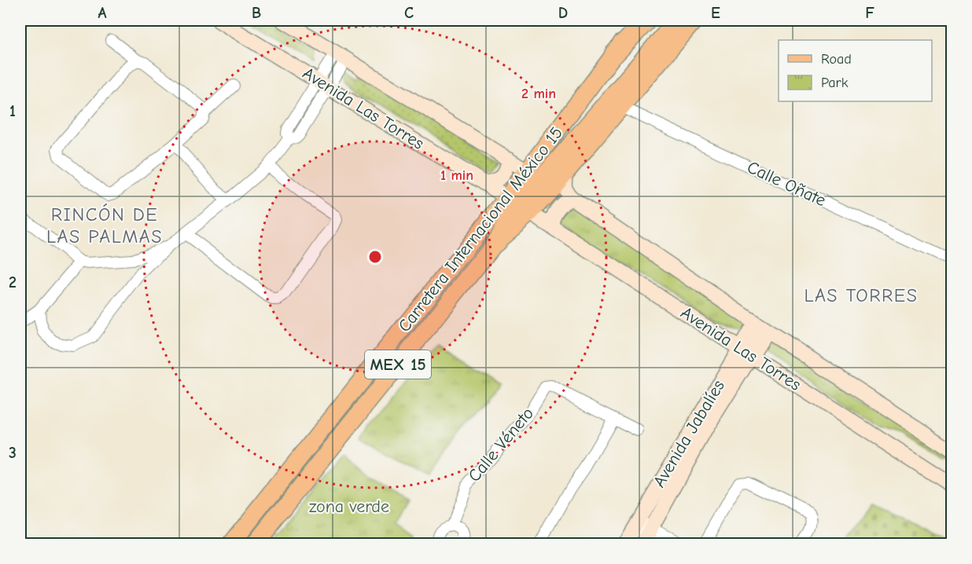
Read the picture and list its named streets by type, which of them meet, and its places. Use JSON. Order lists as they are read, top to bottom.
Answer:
{
  "streets": {
    "highway": ["MEX 15"],
    "main road": ["Carretera Internacional México 15"],
    "street": [
      "Avenida Las Torres",
      "Calle Oñate",
      "Avenida Jabalíes",
      "Calle Véneto"
    ]
  },
  "crossings": [
    ["Avenida Las Torres", "Carretera Internacional México 15"],
    ["Avenida Las Torres", "Avenida Jabalíes"],
    ["Calle Oñate", "Carretera Internacional México 15"],
    ["Carretera Internacional México 15", "MEX 15"]
  ],
  "districts": ["RINCÓN DE LAS PALMAS", "LAS TORRES"],
  "parks": ["zona verde"],
  "legend": ["Road", "Park"],
  "grid": {
    "columns": [
      "A",
      "B",
      "C",
      "D",
      "E",
      "F"
    ],
    "rows": ["1", "2", "3"]
  },
  "rings": ["2 min", "1 min"]
}
